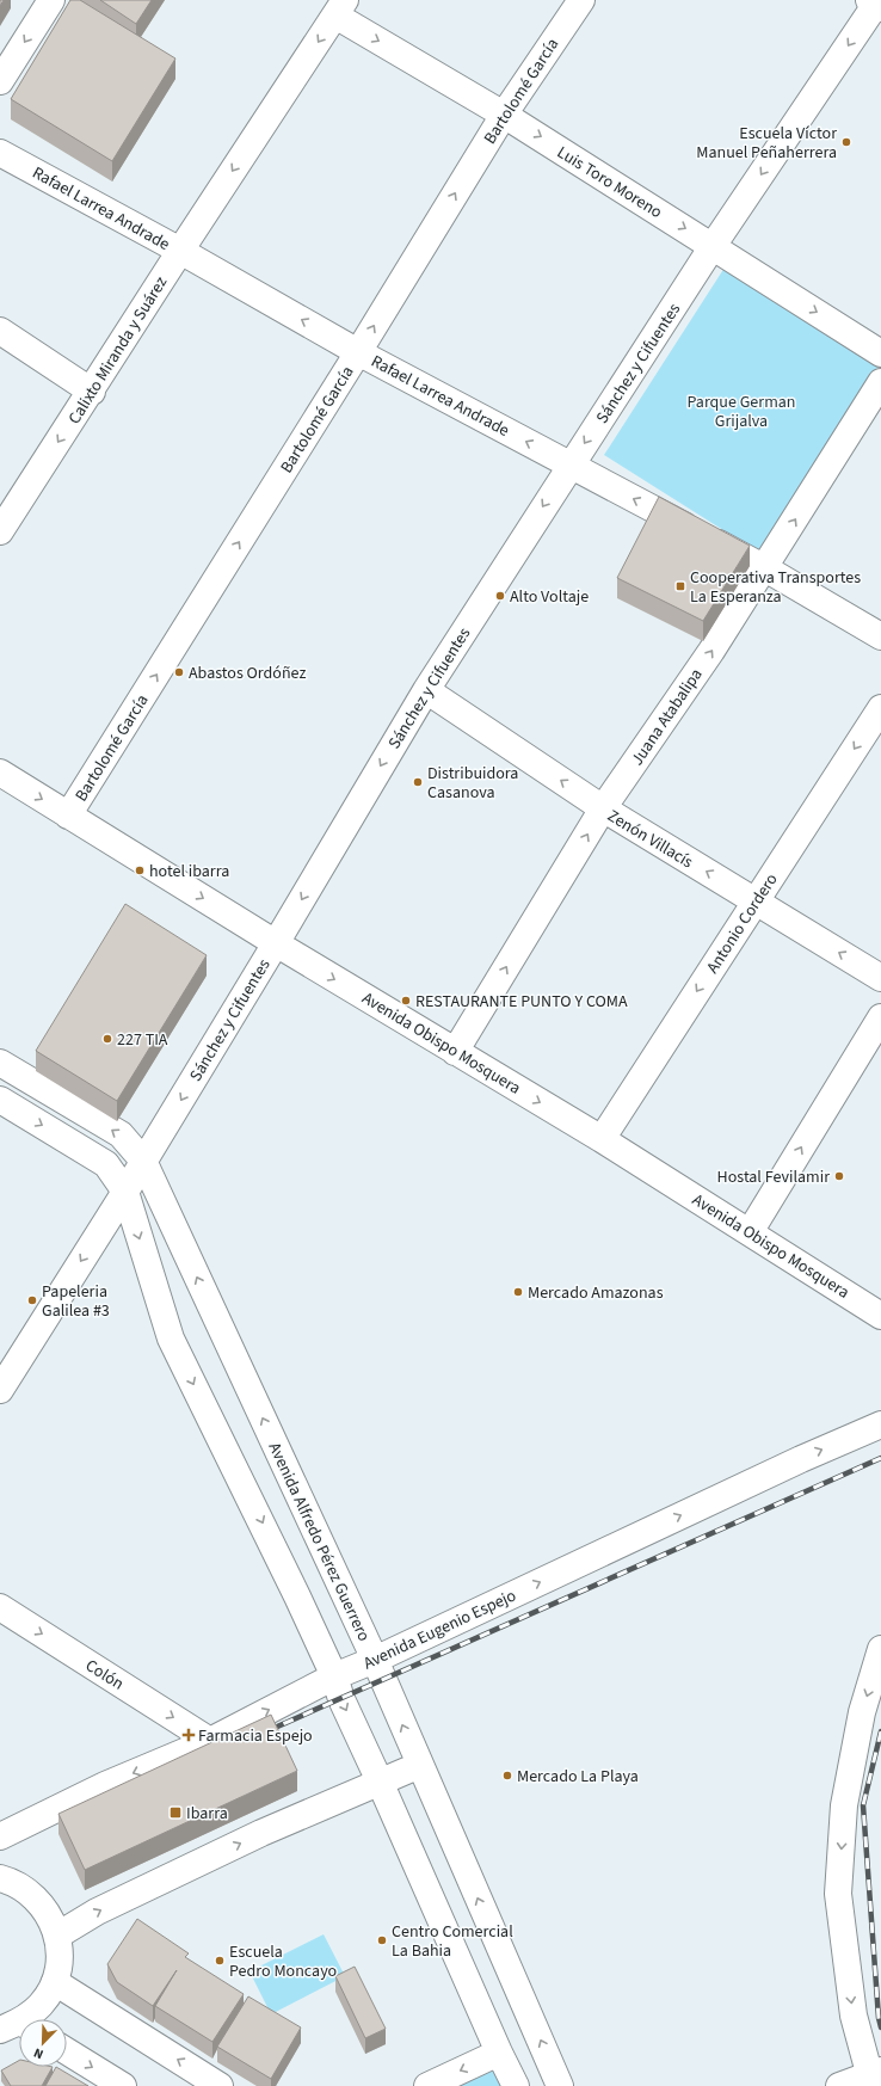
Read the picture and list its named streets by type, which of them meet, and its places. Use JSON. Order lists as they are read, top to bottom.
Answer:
{
  "streets": {
    "street": [
      "Bartolomé García",
      "Luis Toro Moreno",
      "Rafael Larrea Andrade",
      "Calixto Miranda y Suárez",
      "Sánchez y Cifuentes",
      "Juana Atabalipa",
      "Zenón Villacís",
      "Antonio Cordero",
      "Avenida Obispo Mosquera",
      "Avenida Alfredo Pérez Guerrero",
      "Avenida Eugenio Espejo",
      "Colón"
    ]
  },
  "crossings": [
    ["Bartolomé García", "Luis Toro Moreno"],
    ["Bartolomé García", "Rafael Larrea Andrade"],
    ["Bartolomé García", "Avenida Obispo Mosquera"],
    ["Luis Toro Moreno", "Calixto Miranda y Suárez"],
    ["Luis Toro Moreno", "Sánchez y Cifuentes"],
    ["Rafael Larrea Andrade", "Calixto Miranda y Suárez"],
    ["Rafael Larrea Andrade", "Sánchez y Cifuentes"],
    ["Rafael Larrea Andrade", "Juana Atabalipa"],
    ["Sánchez y Cifuentes", "Zenón Villacís"],
    ["Sánchez y Cifuentes", "Avenida Obispo Mosquera"],
    ["Sánchez y Cifuentes", "Avenida Alfredo Pérez Guerrero"],
    ["Juana Atabalipa", "Zenón Villacís"],
    ["Juana Atabalipa", "Avenida Obispo Mosquera"],
    ["Zenón Villacís", "Antonio Cordero"],
    ["Antonio Cordero", "Avenida Obispo Mosquera"],
    ["Avenida Alfredo Pérez Guerrero", "Avenida Eugenio Espejo"],
    ["Avenida Eugenio Espejo", "Colón"]
  ],
  "one_way": [
    "Bartolomé García",
    "Luis Toro Moreno",
    "Rafael Larrea Andrade",
    "Calixto Miranda y Suárez",
    "Sánchez y Cifuentes",
    "Juana Atabalipa",
    "Zenón Villacís",
    "Avenida Obispo Mosquera",
    "Colón"
  ],
  "parks": ["Parque German Grijalva"],
  "places": {
    "other": [
      "Escuela Víctor Manuel Peñaherrera",
      "Alto Voltaje",
      "Abastos Ordóñez",
      "Distribuidora Casanova",
      "hotel ibarra",
      "RESTAURANTE PUNTO Y COMA",
      "227 TIA",
      "Hostal Fevilamir",
      "Mercado Amazonas",
      "Papeleria Galilea #3",
      "Mercado La Playa",
      "Centro Comercial La Bahia",
      "Escuela Pedro Moncayo"
    ],
    "transit": ["Cooperativa Transportes La Esperanza", "Ibarra"],
    "health": ["Farmacia Espejo"]
  },
  "north": "bottom left"
}
